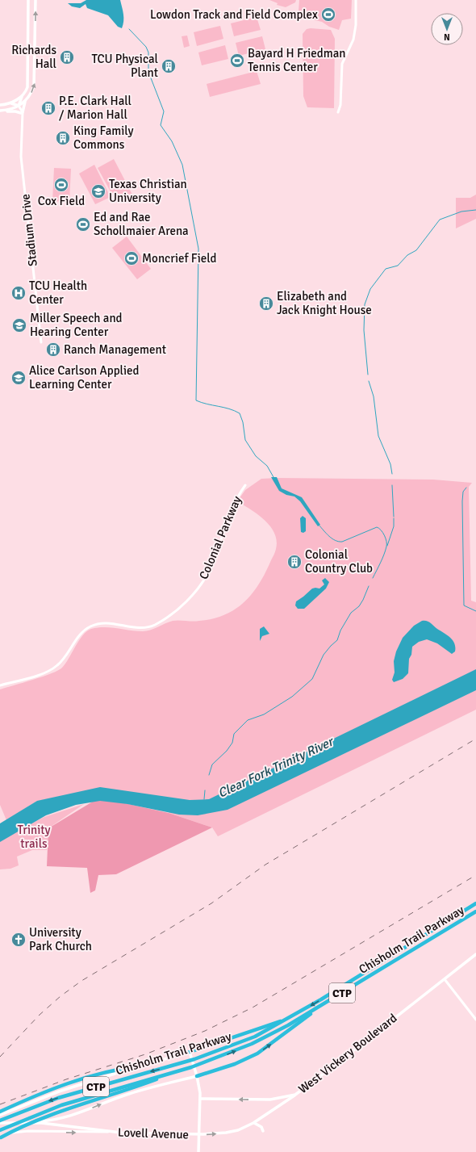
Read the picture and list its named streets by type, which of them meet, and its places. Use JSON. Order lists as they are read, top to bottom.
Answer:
{
  "streets": {
    "highway": ["Chisholm Trail Parkway", "CTP"],
    "main road": ["West Vickery Boulevard", "Lovell Avenue"],
    "street": ["Stadium Drive", "Colonial Parkway"]
  },
  "crossings": [
    ["West Vickery Boulevard", "Lovell Avenue"]
  ],
  "water": ["Clear Fork Trinity River"],
  "parks": ["Trinity trails"],
  "places": {
    "sports": [
      "Lowdon Track and Field Complex",
      "Bayard H Friedman Tennis Center",
      "Cox Field",
      "Ed and Rae Schollmaier Arena",
      "Moncrief Field"
    ],
    "building": [
      "Richards Hall",
      "TCU Physical Plant",
      "P.E. Clark Hall / Marion Hall",
      "King Family Commons",
      "Elizabeth and Jack Knight House",
      "Ranch Management",
      "Colonial Country Club"
    ],
    "school or university": ["Texas Christian University", "Miller Speech and Hearing Center", "Alice Carlson Applied Learning Center"],
    "hospital": ["TCU Health Center"],
    "church": ["University Park Church"]
  },
  "north": "bottom"
}
